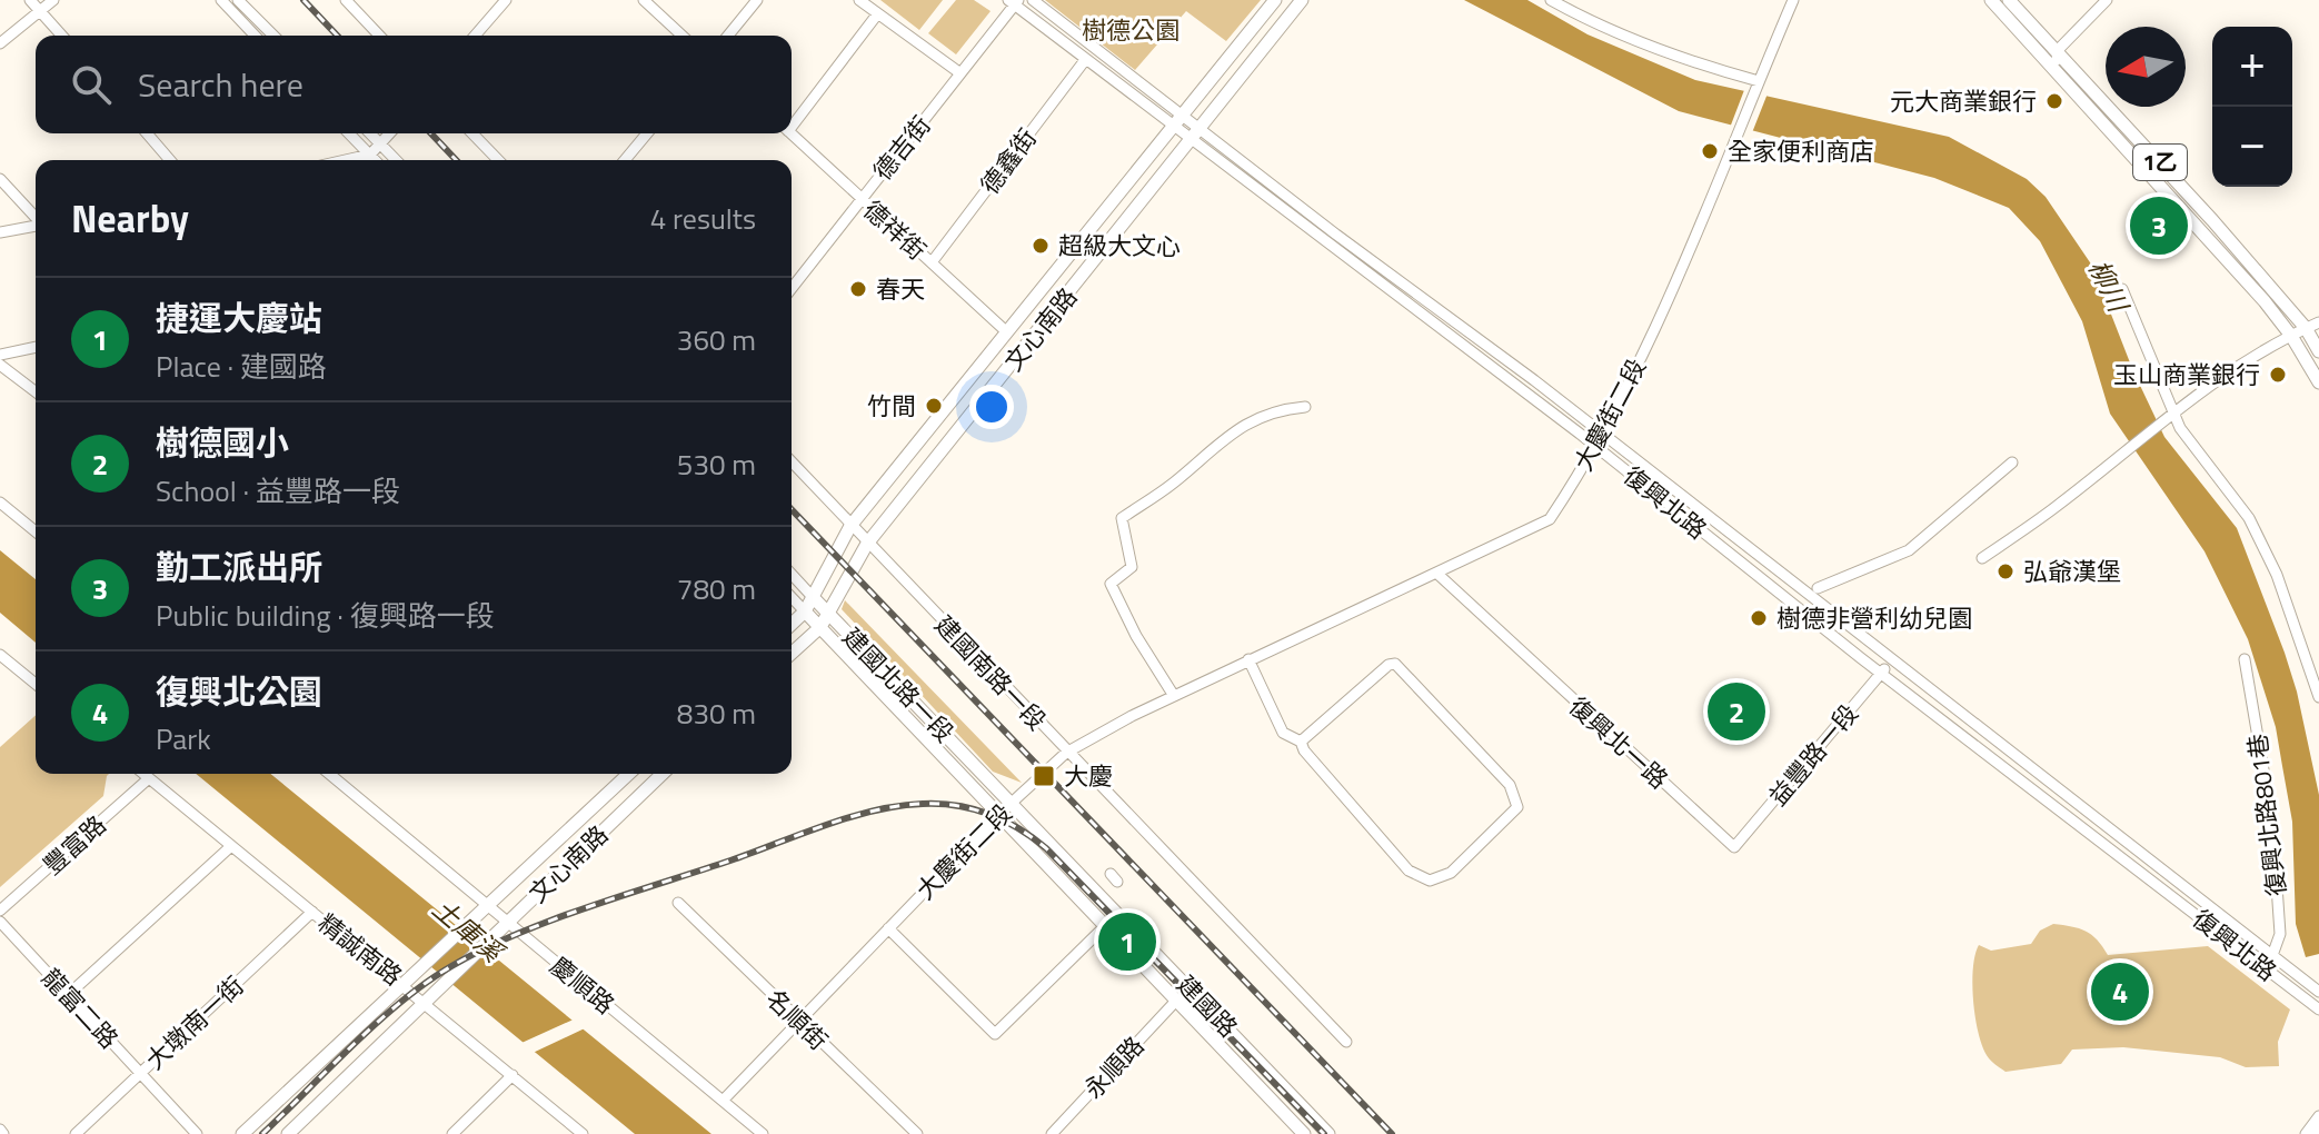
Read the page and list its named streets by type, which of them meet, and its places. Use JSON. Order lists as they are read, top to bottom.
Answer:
{
  "streets": {
    "main road": [
      "1乙",
      "文心南路",
      "建國北路一段",
      "建國路"
    ],
    "street": [
      "德吉街",
      "德鑫街",
      "德祥街",
      "大慶街二段",
      "復興北路",
      "建國南路一段",
      "復興北一路",
      "益豐路一段",
      "復興北路801巷",
      "豐富路",
      "精誠南路",
      "慶順路",
      "龍富二路",
      "名順街",
      "大墩南一街",
      "永順路"
    ]
  },
  "crossings": [
    ["德吉街", "德祥街"],
    ["德吉街", "復興北路"],
    ["德鑫街", "德祥街"],
    ["德鑫街", "復興北路"],
    ["德祥街", "文心南路"],
    ["文心南路", "復興北路"],
    ["文心南路", "建國南路一段"],
    ["文心南路", "建國北路一段"],
    ["文心南路", "精誠南路"],
    ["文心南路", "慶順路"],
    ["大慶街二段", "復興北路"],
    ["大慶街二段", "建國南路一段"],
    ["大慶街二段", "建國北路一段"],
    ["大慶街二段", "復興北一路"],
    ["大慶街二段", "慶順路"],
    ["大慶街二段", "建國路"],
    ["大慶街二段", "名順街"],
    ["復興北路", "益豐路一段"],
    ["復興北路", "復興北路801巷"],
    ["建國北路一段", "建國路"],
    ["復興北一路", "益豐路一段"],
    ["豐富路", "精誠南路"],
    ["精誠南路", "大墩南一街"],
    ["建國路", "永順路"],
    ["龍富二路", "大墩南一街"]
  ],
  "water": ["柳川", "土庫溪"],
  "parks": ["樹德公園"],
  "places": {
    "other": [
      "元大商業銀行",
      "全家便利商店",
      "超級大文心",
      "春天",
      "玉山商業銀行",
      "竹間",
      "弘爺漢堡",
      "樹德非營利幼兒園"
    ],
    "transit": ["大慶"]
  },
  "north": "left",
  "page": {
    "map_buttons": ["+", "−"],
    "search": "Search here",
    "heading": ["Nearby", "4 results"],
    "pins": [
      "3",
      "2",
      "1",
      "4"
    ],
    "list": [
      {
        "mark": "1",
        "name": "捷運大慶站",
        "note": "Place · 建國路",
        "value": "360 m"
      },
      {
        "mark": "2",
        "name": "樹德國小",
        "note": "School · 益豐路一段",
        "value": "530 m"
      },
      {
        "mark": "3",
        "name": "勤工派出所",
        "note": "Public building · 復興路一段",
        "value": "780 m"
      },
      {
        "mark": "4",
        "name": "復興北公園",
        "note": "Park",
        "value": "830 m"
      }
    ]
  }
}
